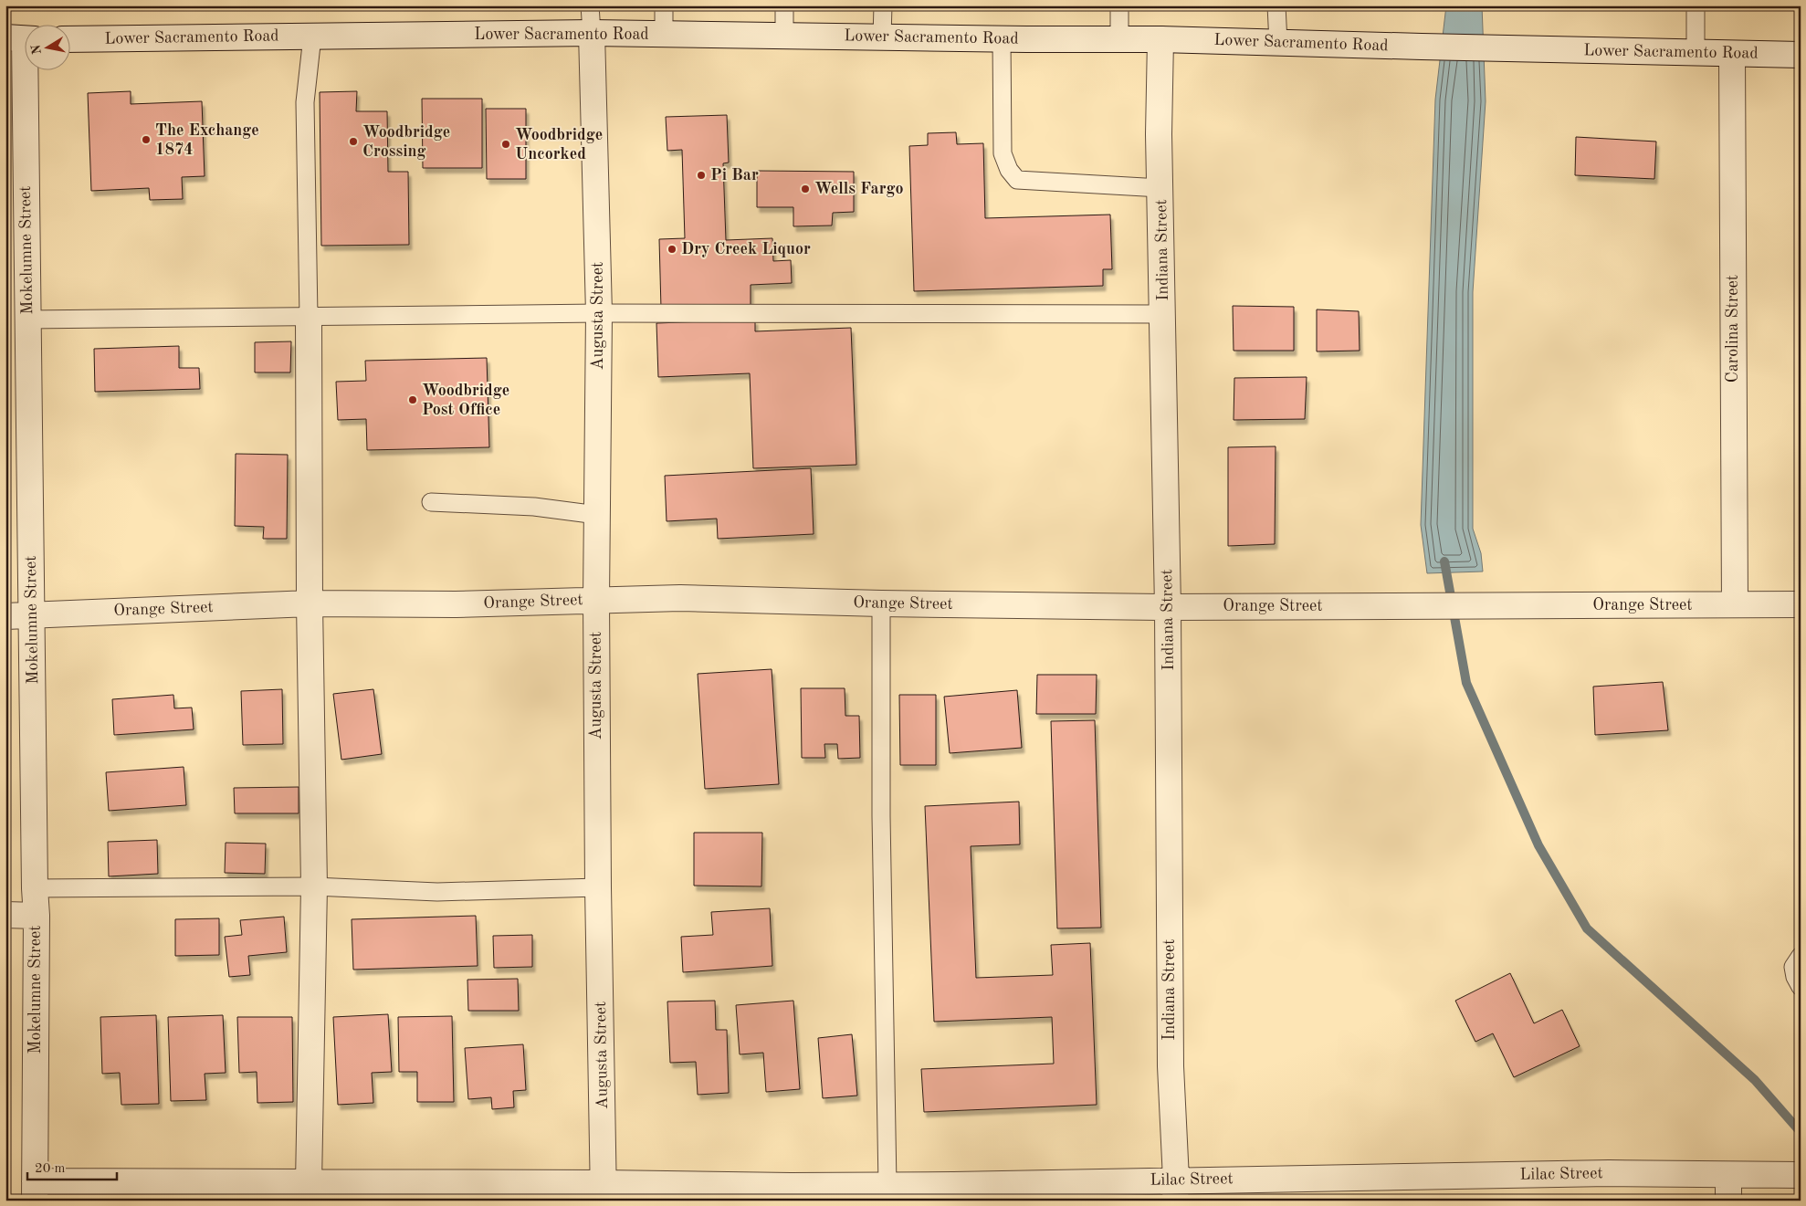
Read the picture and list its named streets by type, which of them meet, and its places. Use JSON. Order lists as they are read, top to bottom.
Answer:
{
  "streets": {
    "street": [
      "Lower Sacramento Road",
      "Mokelumne Street",
      "Indiana Street",
      "Augusta Street",
      "Carolina Street",
      "Orange Street",
      "Lilac Street"
    ]
  },
  "crossings": [
    ["Lower Sacramento Road", "Indiana Street"],
    ["Lower Sacramento Road", "Augusta Street"],
    ["Lower Sacramento Road", "Carolina Street"],
    ["Mokelumne Street", "Orange Street"],
    ["Mokelumne Street", "Lilac Street"],
    ["Indiana Street", "Orange Street"],
    ["Indiana Street", "Lilac Street"],
    ["Augusta Street", "Orange Street"],
    ["Augusta Street", "Lilac Street"],
    ["Carolina Street", "Orange Street"]
  ],
  "places": [
    "The Exchange 1874",
    "Woodbridge Crossing",
    "Woodbridge Uncorked",
    "Pi Bar",
    "Wells Fargo",
    "Dry Creek Liquor",
    "Woodbridge Post Office"
  ],
  "scale_bar": "20 m",
  "north": "left"
}
